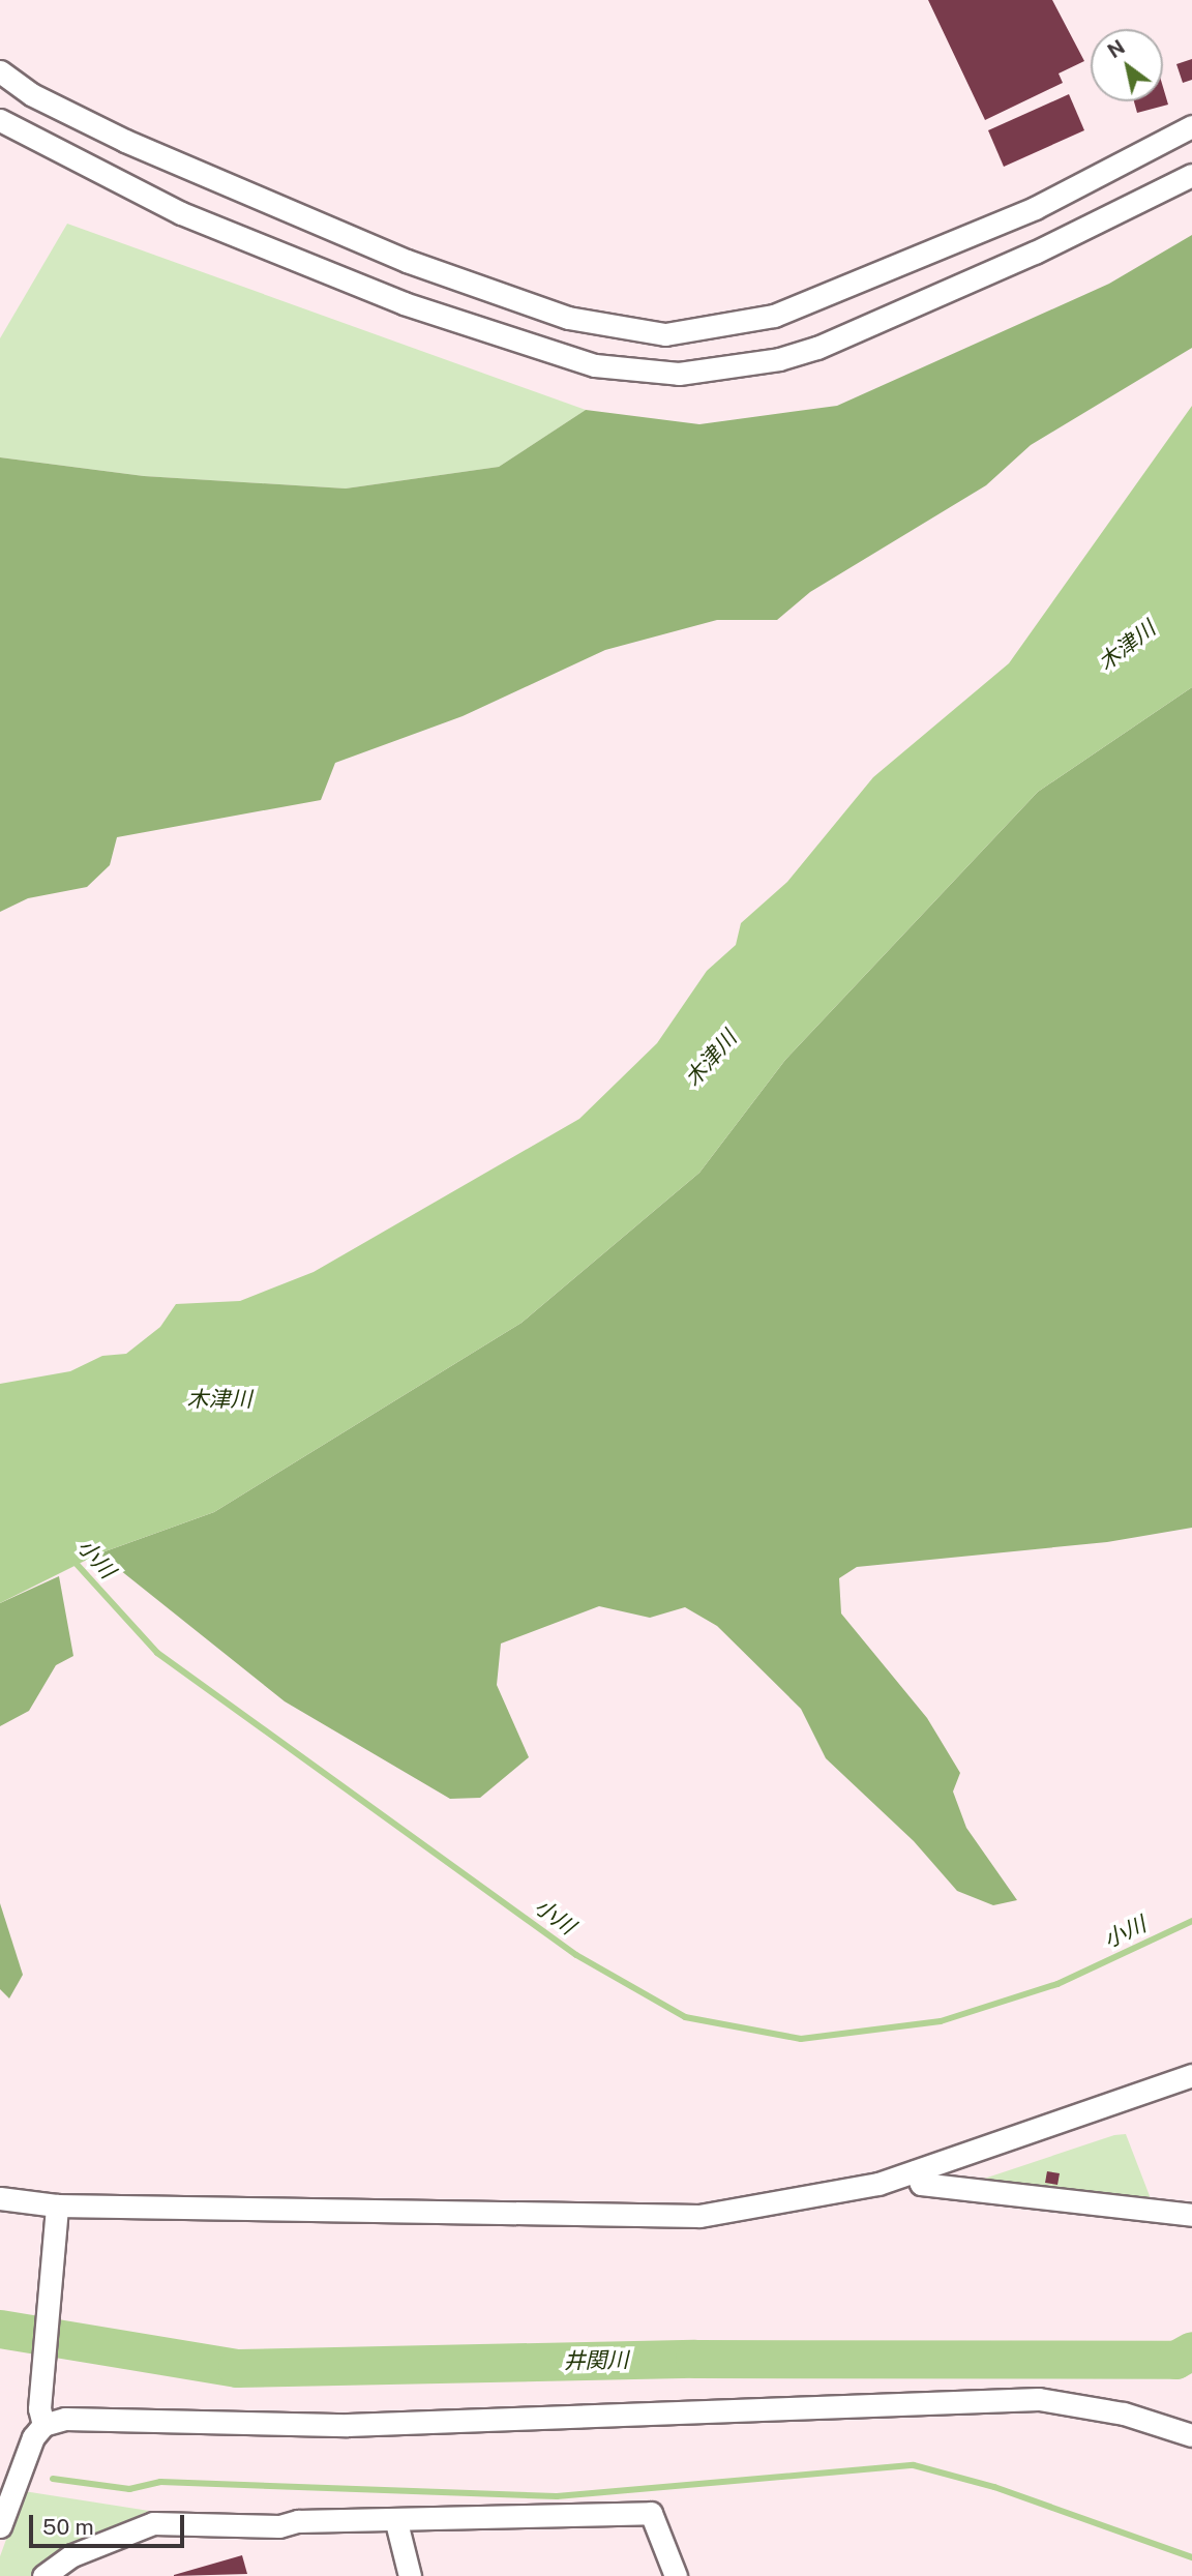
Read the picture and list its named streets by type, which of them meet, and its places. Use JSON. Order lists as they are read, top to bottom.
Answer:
{
  "water": ["木津川", "小川", "井関川"],
  "scale_bar": "50 m",
  "north": "top left"
}
